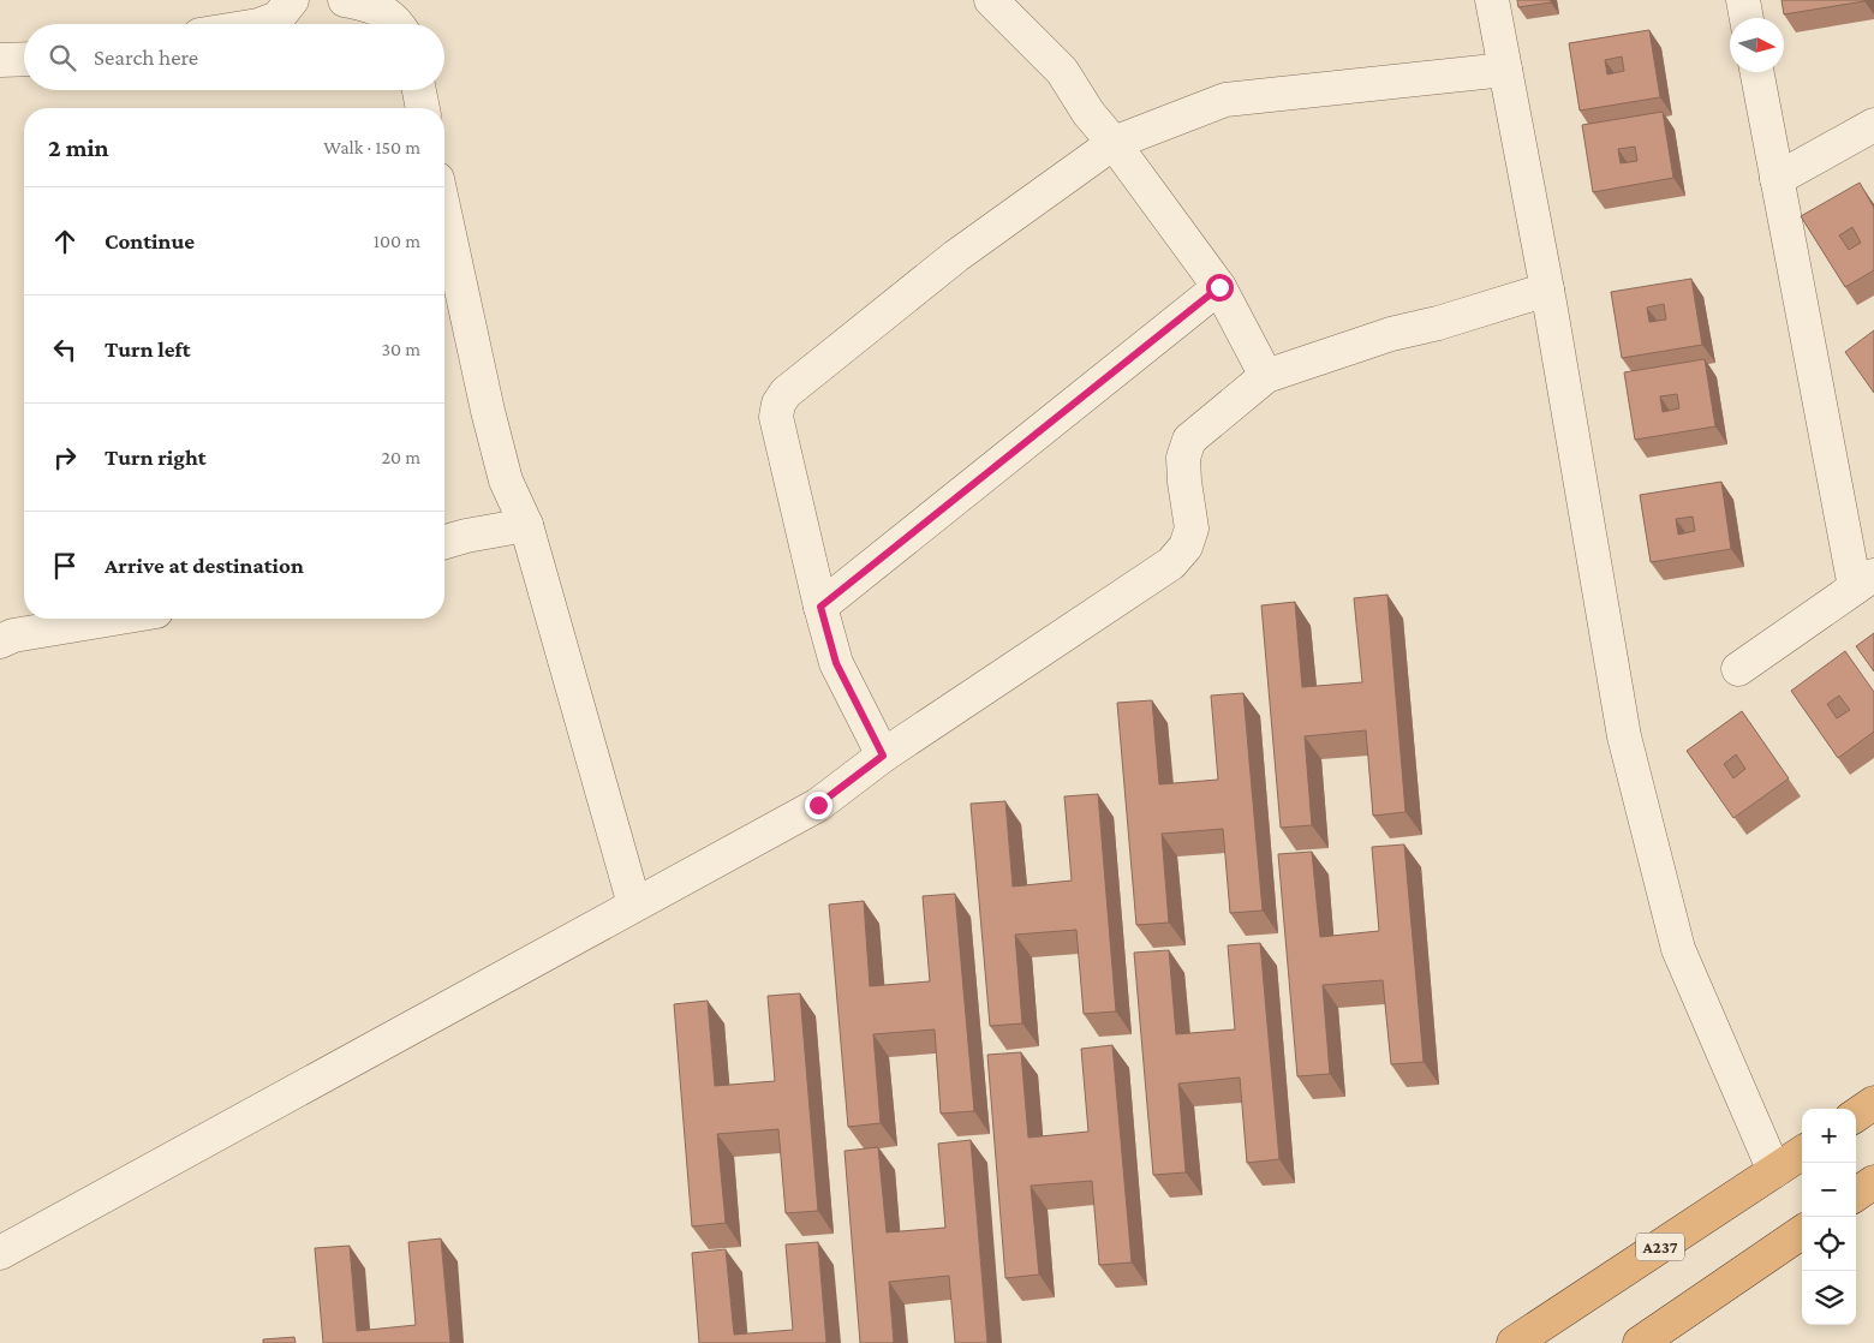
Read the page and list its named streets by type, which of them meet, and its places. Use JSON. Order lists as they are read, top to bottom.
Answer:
{
  "streets": {
    "highway": ["A237"]
  },
  "north": "right",
  "page": {
    "search": "Search here",
    "heading": ["2 min", "Walk · 150 m"],
    "list": [
      ["Continue", "100 m"],
      ["Turn left", "30 m"],
      ["Turn right", "20 m"],
      "Arrive at destination"
    ],
    "map_buttons": ["+", "−"]
  }
}
